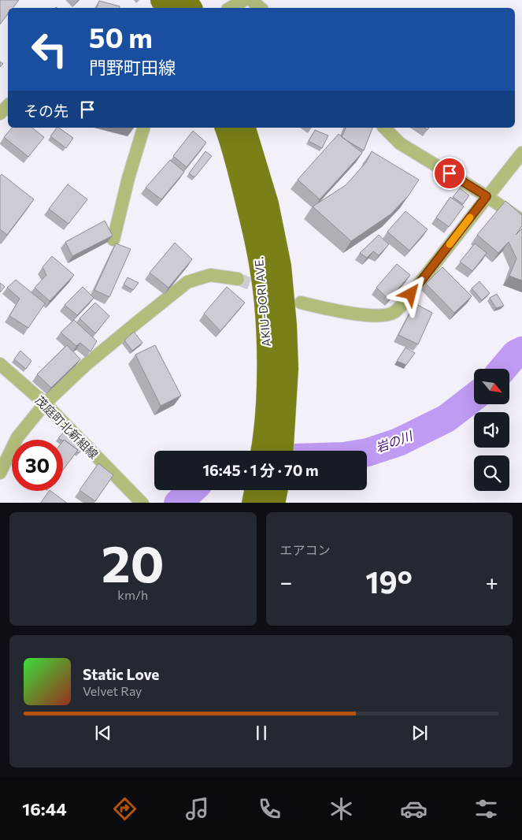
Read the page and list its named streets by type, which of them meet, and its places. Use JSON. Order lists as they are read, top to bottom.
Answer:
{
  "streets": {
    "highway": ["AKIU-DORI AVE."],
    "street": ["茂庭町北新組線"]
  },
  "water": ["岩の川"],
  "north": "bottom right",
  "page": {
    "turn": ["50 m", "門野町田線"],
    "then": "その先",
    "limit": "30",
    "trip": "16:45 · 1 分 · 70 m",
    "tile": [
      ["20", "km/h"],
      "エアコン"
    ],
    "heat": ["−", "19°", "+"],
    "song": ["Static Love", "Velvet Ray"],
    "tabs": "16:44"
  }
}
